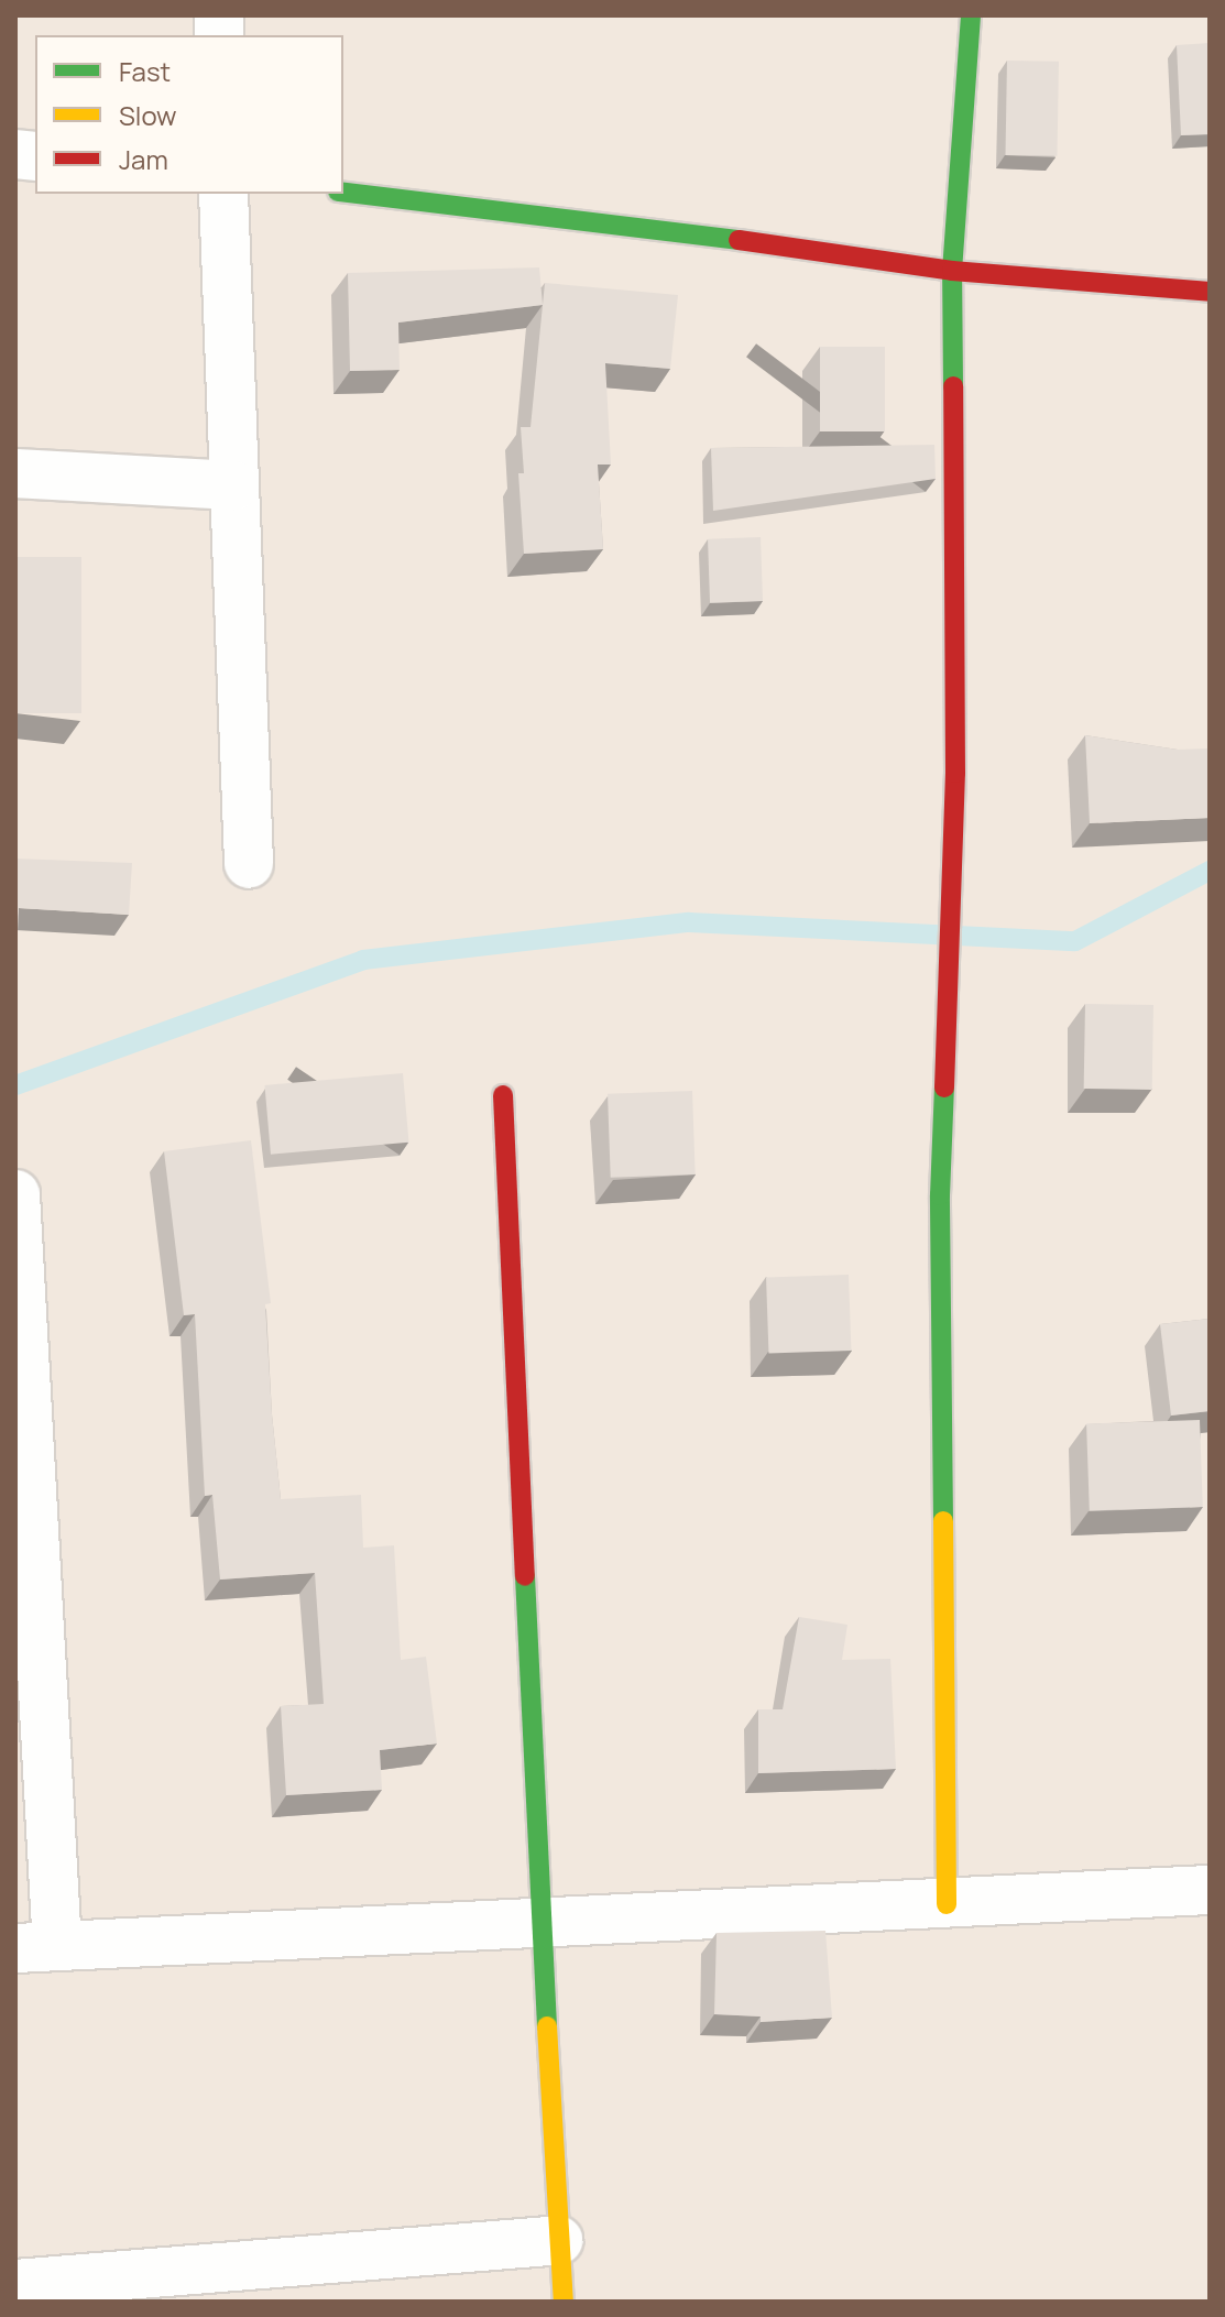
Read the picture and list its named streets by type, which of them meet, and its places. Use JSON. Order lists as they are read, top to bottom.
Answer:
{
  "legend": ["Fast", "Slow", "Jam"]
}
